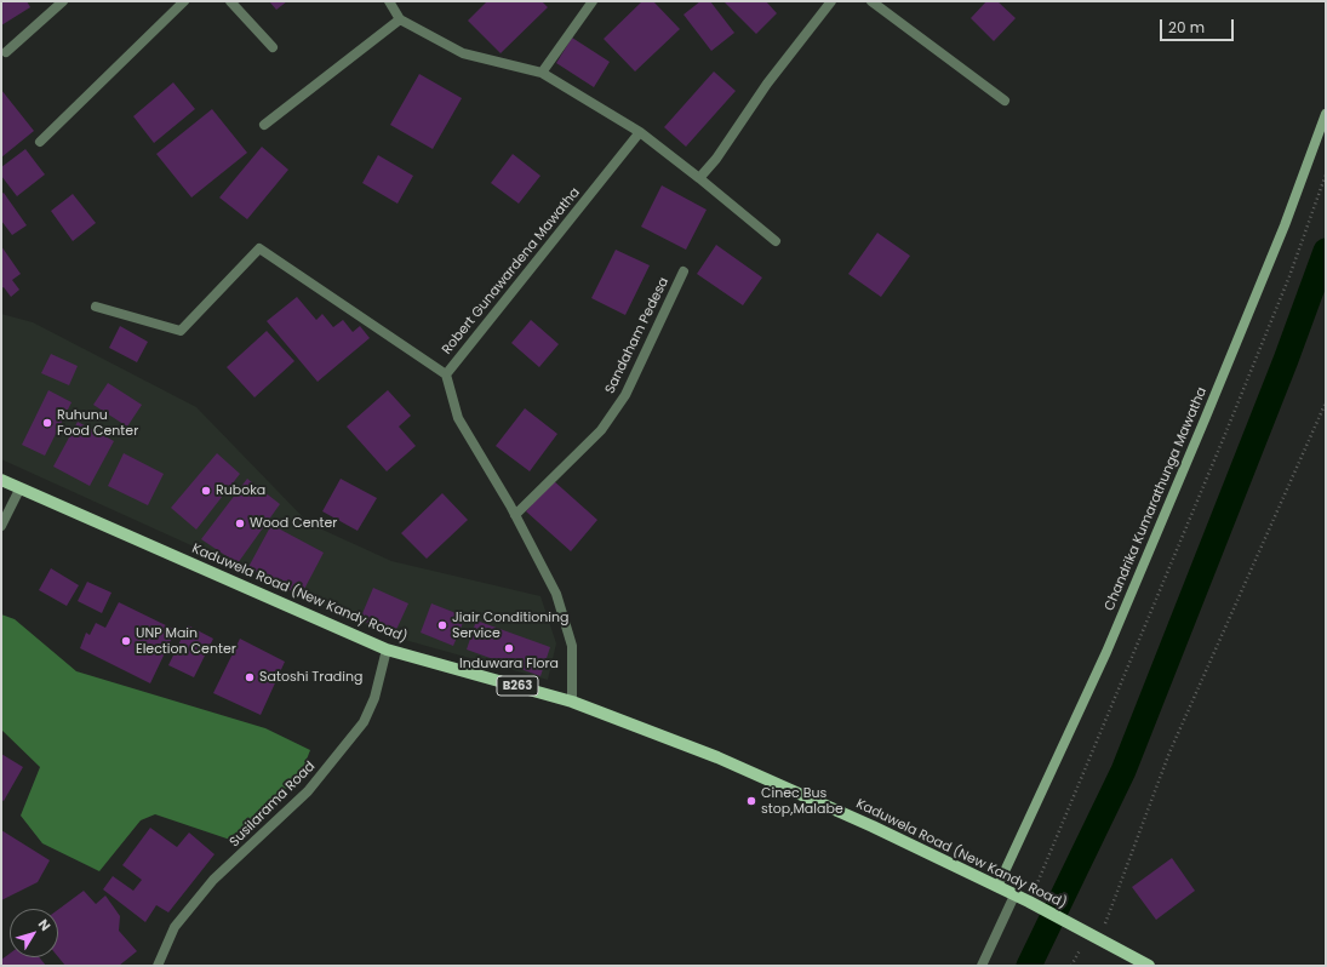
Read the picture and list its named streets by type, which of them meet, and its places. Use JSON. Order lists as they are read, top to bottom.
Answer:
{
  "streets": {
    "main road": ["Chandrika Kumarathunga Mawatha", "Kaduwela Road (New Kandy Road)", "B263"],
    "street": ["Robert Gunawardena Mawatha", "Sandaham Pedesa", "Susilarama Road"]
  },
  "crossings": [
    ["Robert Gunawardena Mawatha", "Sandaham Pedesa"],
    ["Robert Gunawardena Mawatha", "Kaduwela Road (New Kandy Road)"],
    ["Chandrika Kumarathunga Mawatha", "Kaduwela Road (New Kandy Road)"],
    ["Kaduwela Road (New Kandy Road)", "Susilarama Road"]
  ],
  "places": [
    "Ruhunu Food Center",
    "Ruboka",
    "Wood Center",
    "Jiair Conditioning Service",
    "UNP Main Election Center",
    "Induwara Flora",
    "Satoshi Trading",
    "Cinec Bus stop,Malabe"
  ],
  "scale_bar": "20 m",
  "north": "top right"
}
